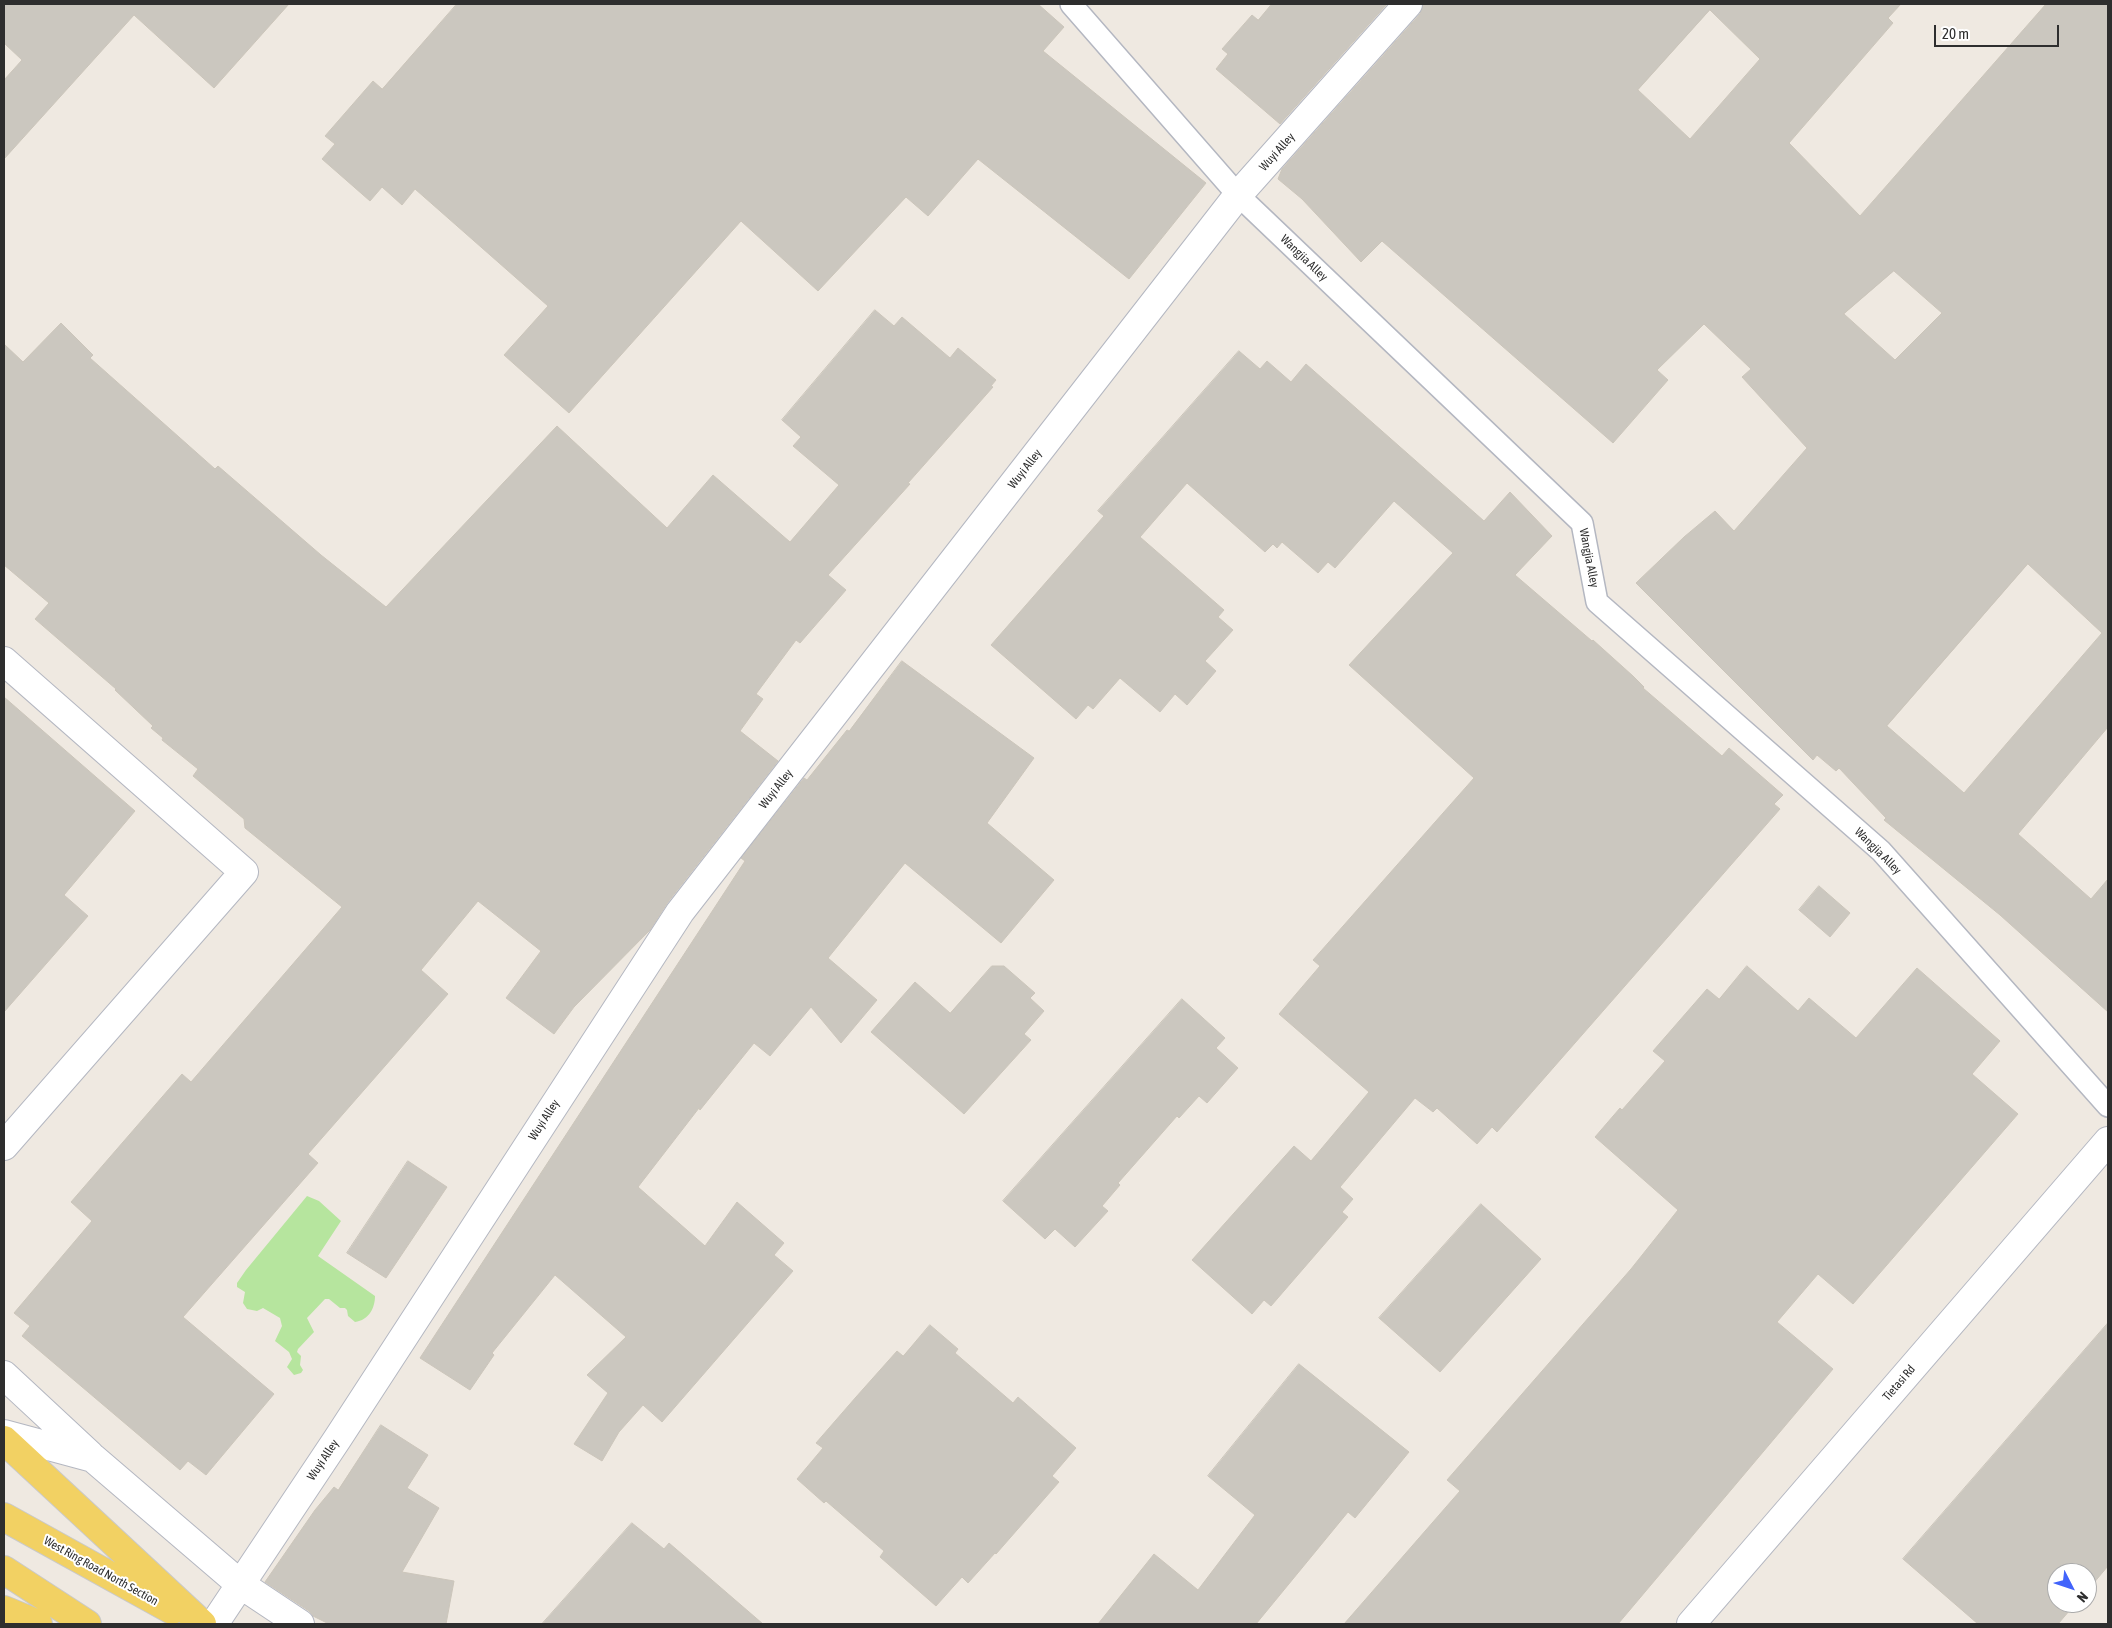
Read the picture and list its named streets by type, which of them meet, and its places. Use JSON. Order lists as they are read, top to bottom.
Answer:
{
  "streets": {
    "main road": ["West Ring Road North Section"],
    "street": ["Wuyi Alley", "Tietasi Rd"],
    "lane": ["Wangjia Alley"]
  },
  "crossings": [
    ["Wuyi Alley", "Wangjia Alley"]
  ],
  "scale_bar": "20 m",
  "north": "bottom right"
}
